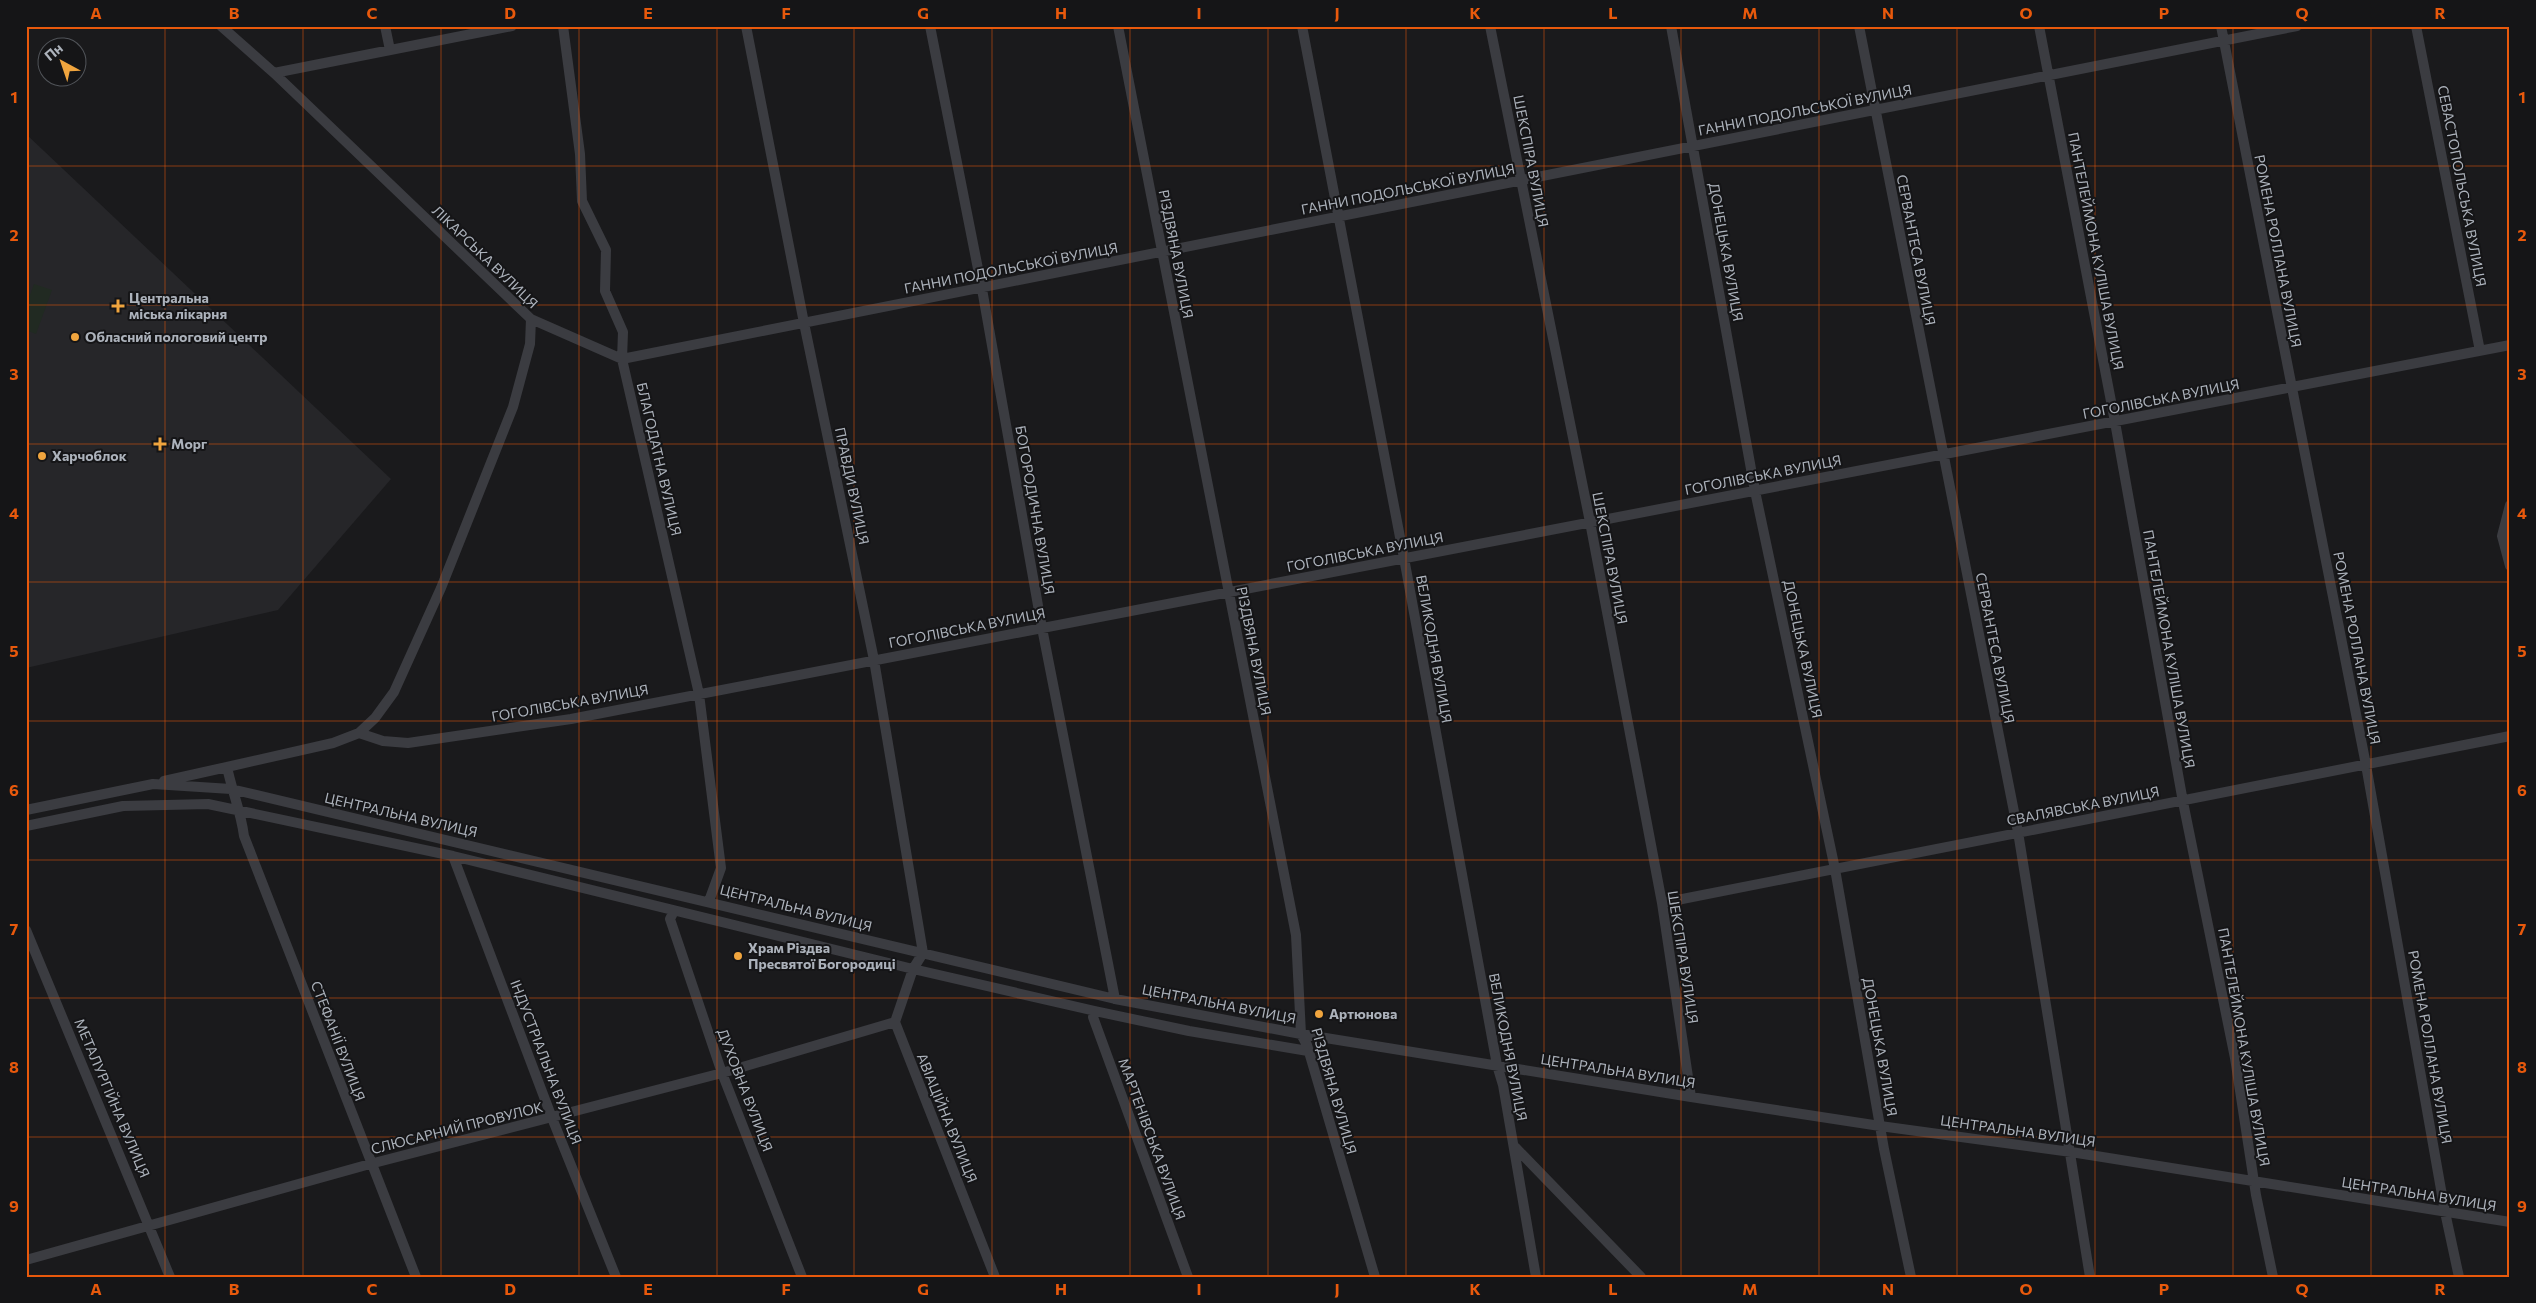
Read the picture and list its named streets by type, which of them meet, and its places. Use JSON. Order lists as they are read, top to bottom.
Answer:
{
  "streets": {
    "street": [
      "ГАННИ ПОДОЛЬСЬКОЇ ВУЛИЦЯ",
      "ШЕКСПІРА ВУЛИЦЯ",
      "СЕВАСТОПОЛЬСЬКА ВУЛИЦЯ",
      "СЕРВАНТЕСА ВУЛИЦЯ",
      "ПАНТЕЛЕЙМОНА КУЛІША ВУЛИЦЯ",
      "РОМЕНА РОЛЛАНА ВУЛИЦЯ",
      "ДОНЕЦЬКА ВУЛИЦЯ",
      "РІЗДВЯНА ВУЛИЦЯ",
      "ЛІКАРСЬКА ВУЛИЦЯ",
      "ГОГОЛІВСЬКА ВУЛИЦЯ",
      "БЛАГОДАТНА ВУЛИЦЯ",
      "ПРАВДИ ВУЛИЦЯ",
      "БОГОРОДИЧНА ВУЛИЦЯ",
      "ВЕЛИКОДНЯ ВУЛИЦЯ",
      "СВАЛЯВСЬКА ВУЛИЦЯ",
      "ЦЕНТРАЛЬНА ВУЛИЦЯ",
      "СТЕФАНІЇ ВУЛИЦЯ",
      "ІНДУСТРІАЛЬНА ВУЛИЦЯ",
      "ДУХОВНА ВУЛИЦЯ",
      "МЕТАЛУРГІЙНА ВУЛИЦЯ",
      "АВІАЦІЙНА ВУЛИЦЯ",
      "СЛЮСАРНИЙ ПРОВУЛОК",
      "МАРТЕНІВСЬКА ВУЛИЦЯ"
    ]
  },
  "crossings": [
    ["ГАННИ ПОДОЛЬСЬКОЇ ВУЛИЦЯ", "ШЕКСПІРА ВУЛИЦЯ"],
    ["ГАННИ ПОДОЛЬСЬКОЇ ВУЛИЦЯ", "СЕРВАНТЕСА ВУЛИЦЯ"],
    ["ГАННИ ПОДОЛЬСЬКОЇ ВУЛИЦЯ", "ПАНТЕЛЕЙМОНА КУЛІША ВУЛИЦЯ"],
    ["ГАННИ ПОДОЛЬСЬКОЇ ВУЛИЦЯ", "РОМЕНА РОЛЛАНА ВУЛИЦЯ"],
    ["ГАННИ ПОДОЛЬСЬКОЇ ВУЛИЦЯ", "ДОНЕЦЬКА ВУЛИЦЯ"],
    ["ГАННИ ПОДОЛЬСЬКОЇ ВУЛИЦЯ", "РІЗДВЯНА ВУЛИЦЯ"],
    ["ГАННИ ПОДОЛЬСЬКОЇ ВУЛИЦЯ", "БЛАГОДАТНА ВУЛИЦЯ"],
    ["ГАННИ ПОДОЛЬСЬКОЇ ВУЛИЦЯ", "ПРАВДИ ВУЛИЦЯ"],
    ["ГАННИ ПОДОЛЬСЬКОЇ ВУЛИЦЯ", "БОГОРОДИЧНА ВУЛИЦЯ"],
    ["ГАННИ ПОДОЛЬСЬКОЇ ВУЛИЦЯ", "ВЕЛИКОДНЯ ВУЛИЦЯ"],
    ["ШЕКСПІРА ВУЛИЦЯ", "ГОГОЛІВСЬКА ВУЛИЦЯ"],
    ["ШЕКСПІРА ВУЛИЦЯ", "СВАЛЯВСЬКА ВУЛИЦЯ"],
    ["ШЕКСПІРА ВУЛИЦЯ", "ЦЕНТРАЛЬНА ВУЛИЦЯ"],
    ["СЕВАСТОПОЛЬСЬКА ВУЛИЦЯ", "ГОГОЛІВСЬКА ВУЛИЦЯ"],
    ["СЕРВАНТЕСА ВУЛИЦЯ", "ГОГОЛІВСЬКА ВУЛИЦЯ"],
    ["СЕРВАНТЕСА ВУЛИЦЯ", "СВАЛЯВСЬКА ВУЛИЦЯ"],
    ["СЕРВАНТЕСА ВУЛИЦЯ", "ЦЕНТРАЛЬНА ВУЛИЦЯ"],
    ["ПАНТЕЛЕЙМОНА КУЛІША ВУЛИЦЯ", "ГОГОЛІВСЬКА ВУЛИЦЯ"],
    ["ПАНТЕЛЕЙМОНА КУЛІША ВУЛИЦЯ", "СВАЛЯВСЬКА ВУЛИЦЯ"],
    ["ПАНТЕЛЕЙМОНА КУЛІША ВУЛИЦЯ", "ЦЕНТРАЛЬНА ВУЛИЦЯ"],
    ["РОМЕНА РОЛЛАНА ВУЛИЦЯ", "ГОГОЛІВСЬКА ВУЛИЦЯ"],
    ["РОМЕНА РОЛЛАНА ВУЛИЦЯ", "СВАЛЯВСЬКА ВУЛИЦЯ"],
    ["РОМЕНА РОЛЛАНА ВУЛИЦЯ", "ЦЕНТРАЛЬНА ВУЛИЦЯ"],
    ["ДОНЕЦЬКА ВУЛИЦЯ", "ГОГОЛІВСЬКА ВУЛИЦЯ"],
    ["ДОНЕЦЬКА ВУЛИЦЯ", "СВАЛЯВСЬКА ВУЛИЦЯ"],
    ["ДОНЕЦЬКА ВУЛИЦЯ", "ЦЕНТРАЛЬНА ВУЛИЦЯ"],
    ["РІЗДВЯНА ВУЛИЦЯ", "ГОГОЛІВСЬКА ВУЛИЦЯ"],
    ["РІЗДВЯНА ВУЛИЦЯ", "ЦЕНТРАЛЬНА ВУЛИЦЯ"],
    ["ЛІКАРСЬКА ВУЛИЦЯ", "ГОГОЛІВСЬКА ВУЛИЦЯ"],
    ["ГОГОЛІВСЬКА ВУЛИЦЯ", "БЛАГОДАТНА ВУЛИЦЯ"],
    ["ГОГОЛІВСЬКА ВУЛИЦЯ", "ПРАВДИ ВУЛИЦЯ"],
    ["ГОГОЛІВСЬКА ВУЛИЦЯ", "БОГОРОДИЧНА ВУЛИЦЯ"],
    ["ГОГОЛІВСЬКА ВУЛИЦЯ", "ВЕЛИКОДНЯ ВУЛИЦЯ"],
    ["БЛАГОДАТНА ВУЛИЦЯ", "ЦЕНТРАЛЬНА ВУЛИЦЯ"],
    ["ПРАВДИ ВУЛИЦЯ", "ЦЕНТРАЛЬНА ВУЛИЦЯ"],
    ["БОГОРОДИЧНА ВУЛИЦЯ", "ЦЕНТРАЛЬНА ВУЛИЦЯ"],
    ["ВЕЛИКОДНЯ ВУЛИЦЯ", "ЦЕНТРАЛЬНА ВУЛИЦЯ"],
    ["ЦЕНТРАЛЬНА ВУЛИЦЯ", "СТЕФАНІЇ ВУЛИЦЯ"],
    ["ЦЕНТРАЛЬНА ВУЛИЦЯ", "ІНДУСТРІАЛЬНА ВУЛИЦЯ"],
    ["ЦЕНТРАЛЬНА ВУЛИЦЯ", "ДУХОВНА ВУЛИЦЯ"],
    ["ЦЕНТРАЛЬНА ВУЛИЦЯ", "МАРТЕНІВСЬКА ВУЛИЦЯ"],
    ["СТЕФАНІЇ ВУЛИЦЯ", "СЛЮСАРНИЙ ПРОВУЛОК"],
    ["ІНДУСТРІАЛЬНА ВУЛИЦЯ", "СЛЮСАРНИЙ ПРОВУЛОК"],
    ["ДУХОВНА ВУЛИЦЯ", "СЛЮСАРНИЙ ПРОВУЛОК"],
    ["МЕТАЛУРГІЙНА ВУЛИЦЯ", "СЛЮСАРНИЙ ПРОВУЛОК"],
    ["АВІАЦІЙНА ВУЛИЦЯ", "СЛЮСАРНИЙ ПРОВУЛОК"]
  ],
  "places": {
    "health": ["Центральна міська лікарня", "Морг"],
    "other": [
      "Обласний пологовий центр",
      "Харчоблок",
      "Храм Різдва Пресвятої Богородиці",
      "Артюнова"
    ]
  },
  "north": "top left",
  "grid": {
    "columns": [
      "A",
      "B",
      "C",
      "D",
      "E",
      "F",
      "G",
      "H",
      "I",
      "J",
      "K",
      "L",
      "M",
      "N",
      "O",
      "P",
      "Q",
      "R"
    ],
    "rows": [
      "1",
      "2",
      "3",
      "4",
      "5",
      "6",
      "7",
      "8",
      "9"
    ]
  }
}
